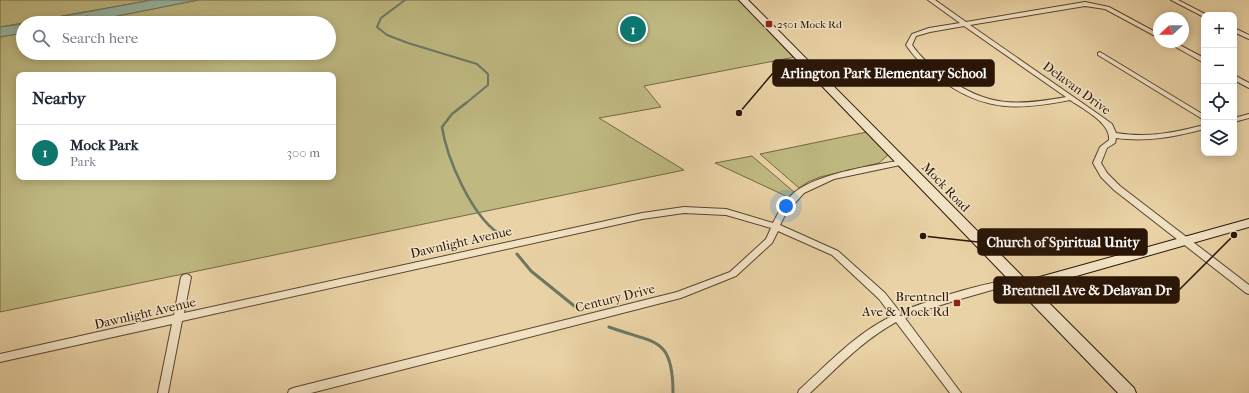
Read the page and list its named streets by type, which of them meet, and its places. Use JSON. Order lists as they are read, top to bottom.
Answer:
{
  "streets": {
    "main road": ["Mock Road"],
    "street": ["Delavan Drive", "Dawnlight Avenue", "Century Drive"]
  },
  "crossings": [
    ["Mock Road", "Century Drive"],
    ["Dawnlight Avenue", "Century Drive"]
  ],
  "places": {
    "transit": ["2501 Mock Rd", "Brentnell Ave & Mock Rd"],
    "other": ["Arlington Park Elementary School", "Brentnell Ave & Delavan Dr", "Church of Spiritual Unity"]
  },
  "north": "left",
  "page": {
    "map_buttons": ["+", "−"],
    "pins": "1",
    "search": "Search here",
    "heading": "Nearby",
    "list": [
      {
        "mark": "1",
        "name": "Mock Park",
        "note": "Park",
        "value": "300 m"
      }
    ]
  }
}
